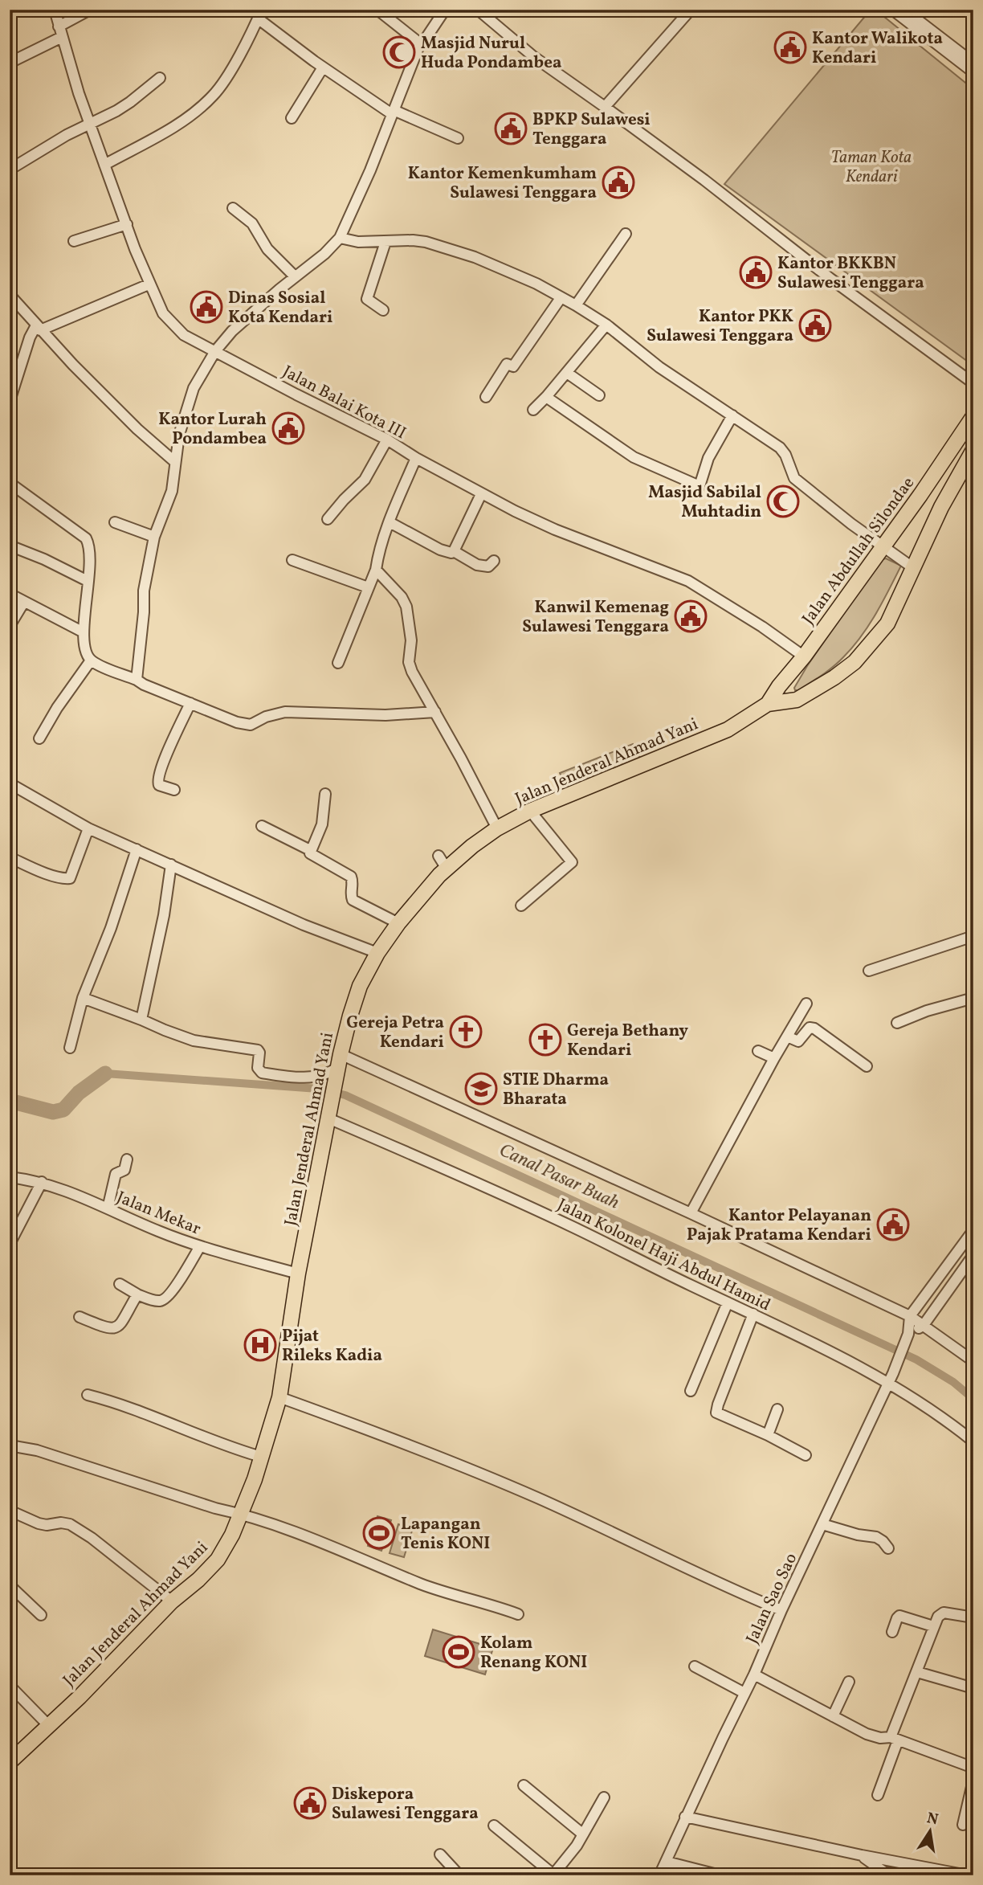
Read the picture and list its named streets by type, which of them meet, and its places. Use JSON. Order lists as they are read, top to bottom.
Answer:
{
  "streets": {
    "highway": ["Jalan Abdullah Silondae", "Jalan Jenderal Ahmad Yani"],
    "street": [
      "Jalan Balai Kota III",
      "Jalan Mekar",
      "Jalan Kolonel Haji Abdul Hamid",
      "Jalan Sao Sao"
    ]
  },
  "crossings": [
    ["Jalan Balai Kota III", "Jalan Abdullah Silondae"],
    ["Jalan Abdullah Silondae", "Jalan Jenderal Ahmad Yani"],
    ["Jalan Jenderal Ahmad Yani", "Jalan Mekar"],
    ["Jalan Jenderal Ahmad Yani", "Jalan Kolonel Haji Abdul Hamid"],
    ["Jalan Kolonel Haji Abdul Hamid", "Jalan Sao Sao"]
  ],
  "water": ["Canal Pasar Buah"],
  "parks": ["Taman Kota Kendari"],
  "places": {
    "public building": [
      "Kantor Walikota Kendari",
      "BPKP Sulawesi Tenggara",
      "Kantor Kemenkumham Sulawesi Tenggara",
      "Kantor BKKBN Sulawesi Tenggara",
      "Dinas Sosial Kota Kendari",
      "Kantor PKK Sulawesi Tenggara",
      "Kantor Lurah Pondambea",
      "Kanwil Kemenag Sulawesi Tenggara",
      "Kantor Pelayanan Pajak Pratama Kendari",
      "Diskepora Sulawesi Tenggara"
    ],
    "mosque": ["Masjid Nurul Huda Pondambea", "Masjid Sabilal Muhtadin"],
    "church": ["Gereja Petra Kendari", "Gereja Bethany Kendari"],
    "school or university": ["STIE Dharma Bharata"],
    "hospital": ["Pijat Rileks Kadia"],
    "sports": ["Lapangan Tenis KONI", "Kolam Renang KONI"]
  },
  "north": "top"
}
